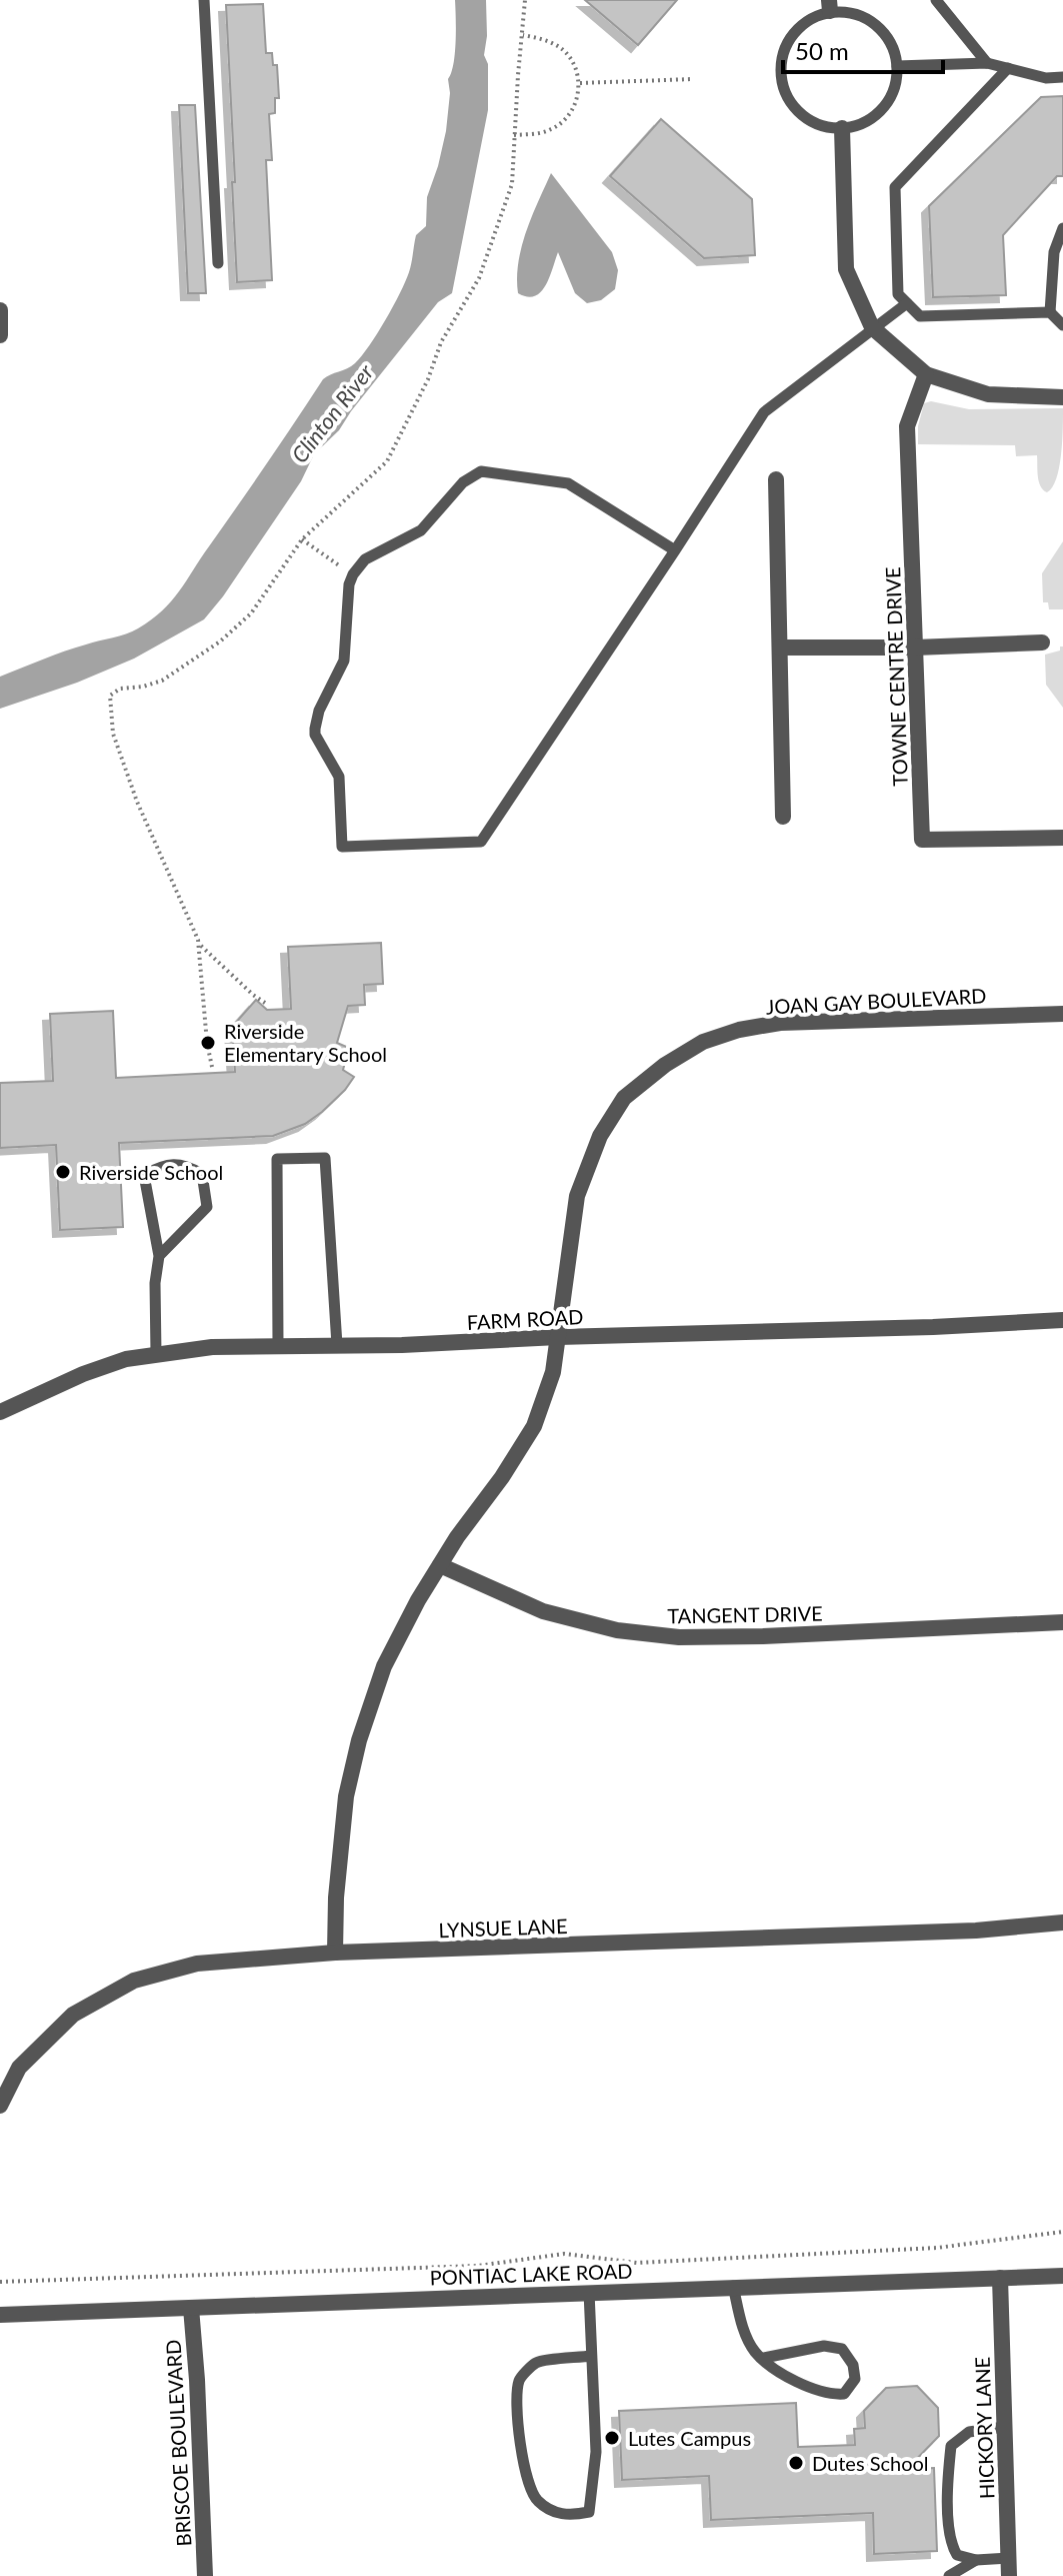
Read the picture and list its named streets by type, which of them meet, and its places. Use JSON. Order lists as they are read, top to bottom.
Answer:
{
  "streets": {
    "street": [
      "TOWNE CENTRE DRIVE",
      "JOAN GAY BOULEVARD",
      "FARM ROAD",
      "TANGENT DRIVE",
      "LYNSUE LANE",
      "PONTIAC LAKE ROAD",
      "HICKORY LANE",
      "BRISCOE BOULEVARD"
    ]
  },
  "crossings": [
    ["JOAN GAY BOULEVARD", "FARM ROAD"],
    ["JOAN GAY BOULEVARD", "TANGENT DRIVE"],
    ["JOAN GAY BOULEVARD", "LYNSUE LANE"],
    ["PONTIAC LAKE ROAD", "HICKORY LANE"],
    ["PONTIAC LAKE ROAD", "BRISCOE BOULEVARD"]
  ],
  "water": ["Clinton River"],
  "places": [
    "Riverside Elementary School",
    "Riverside School",
    "Lutes Campus",
    "Dutes School"
  ],
  "scale_bar": "50 m"
}
